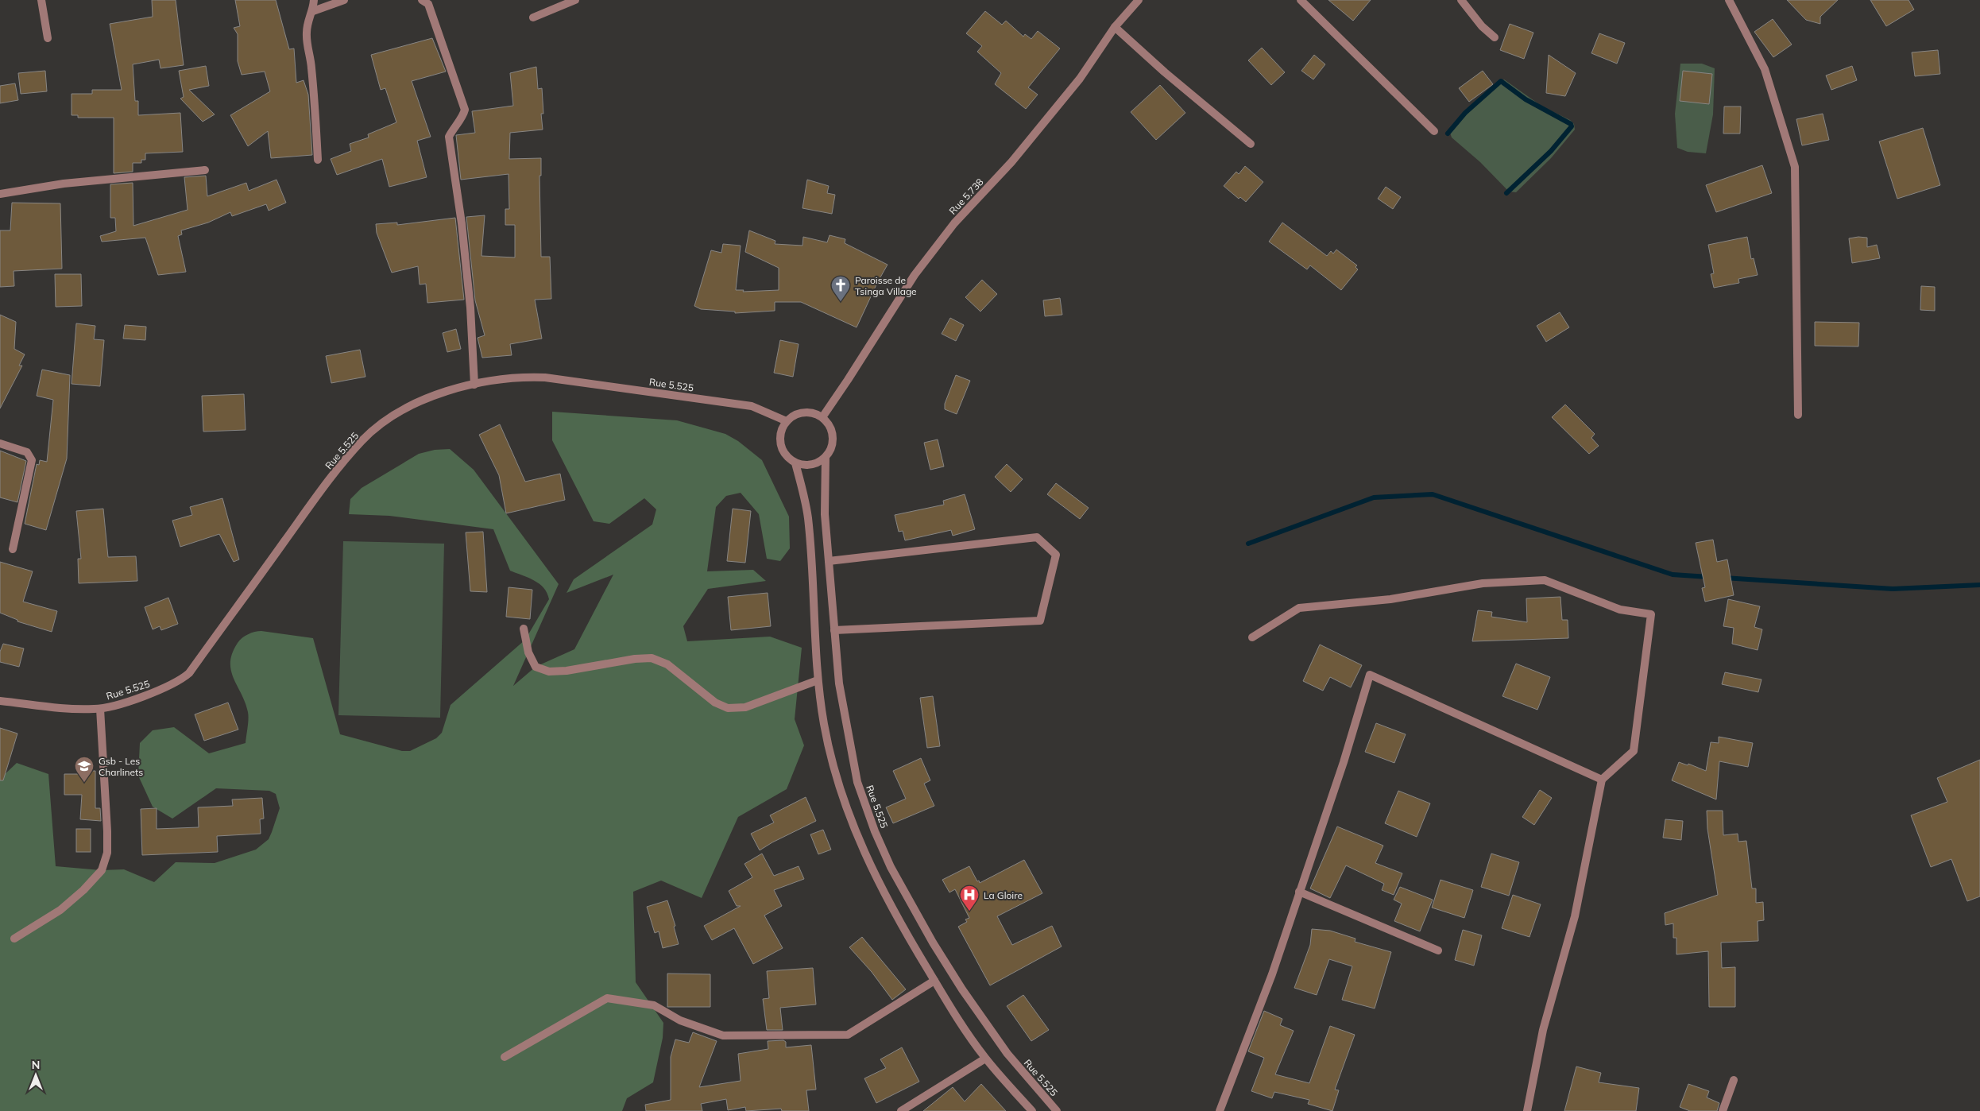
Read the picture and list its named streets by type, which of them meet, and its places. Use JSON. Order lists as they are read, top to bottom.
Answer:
{
  "streets": {
    "street": ["Rue 5.738", "Rue 5.525"]
  },
  "crossings": [
    ["Rue 5.738", "Rue 5.525"]
  ],
  "places": {
    "church": ["Paroisse de Tsinga Village"],
    "school or university": ["Gsb - Les Charlinets"],
    "hospital": ["La Gloire"]
  },
  "north": "top"
}
